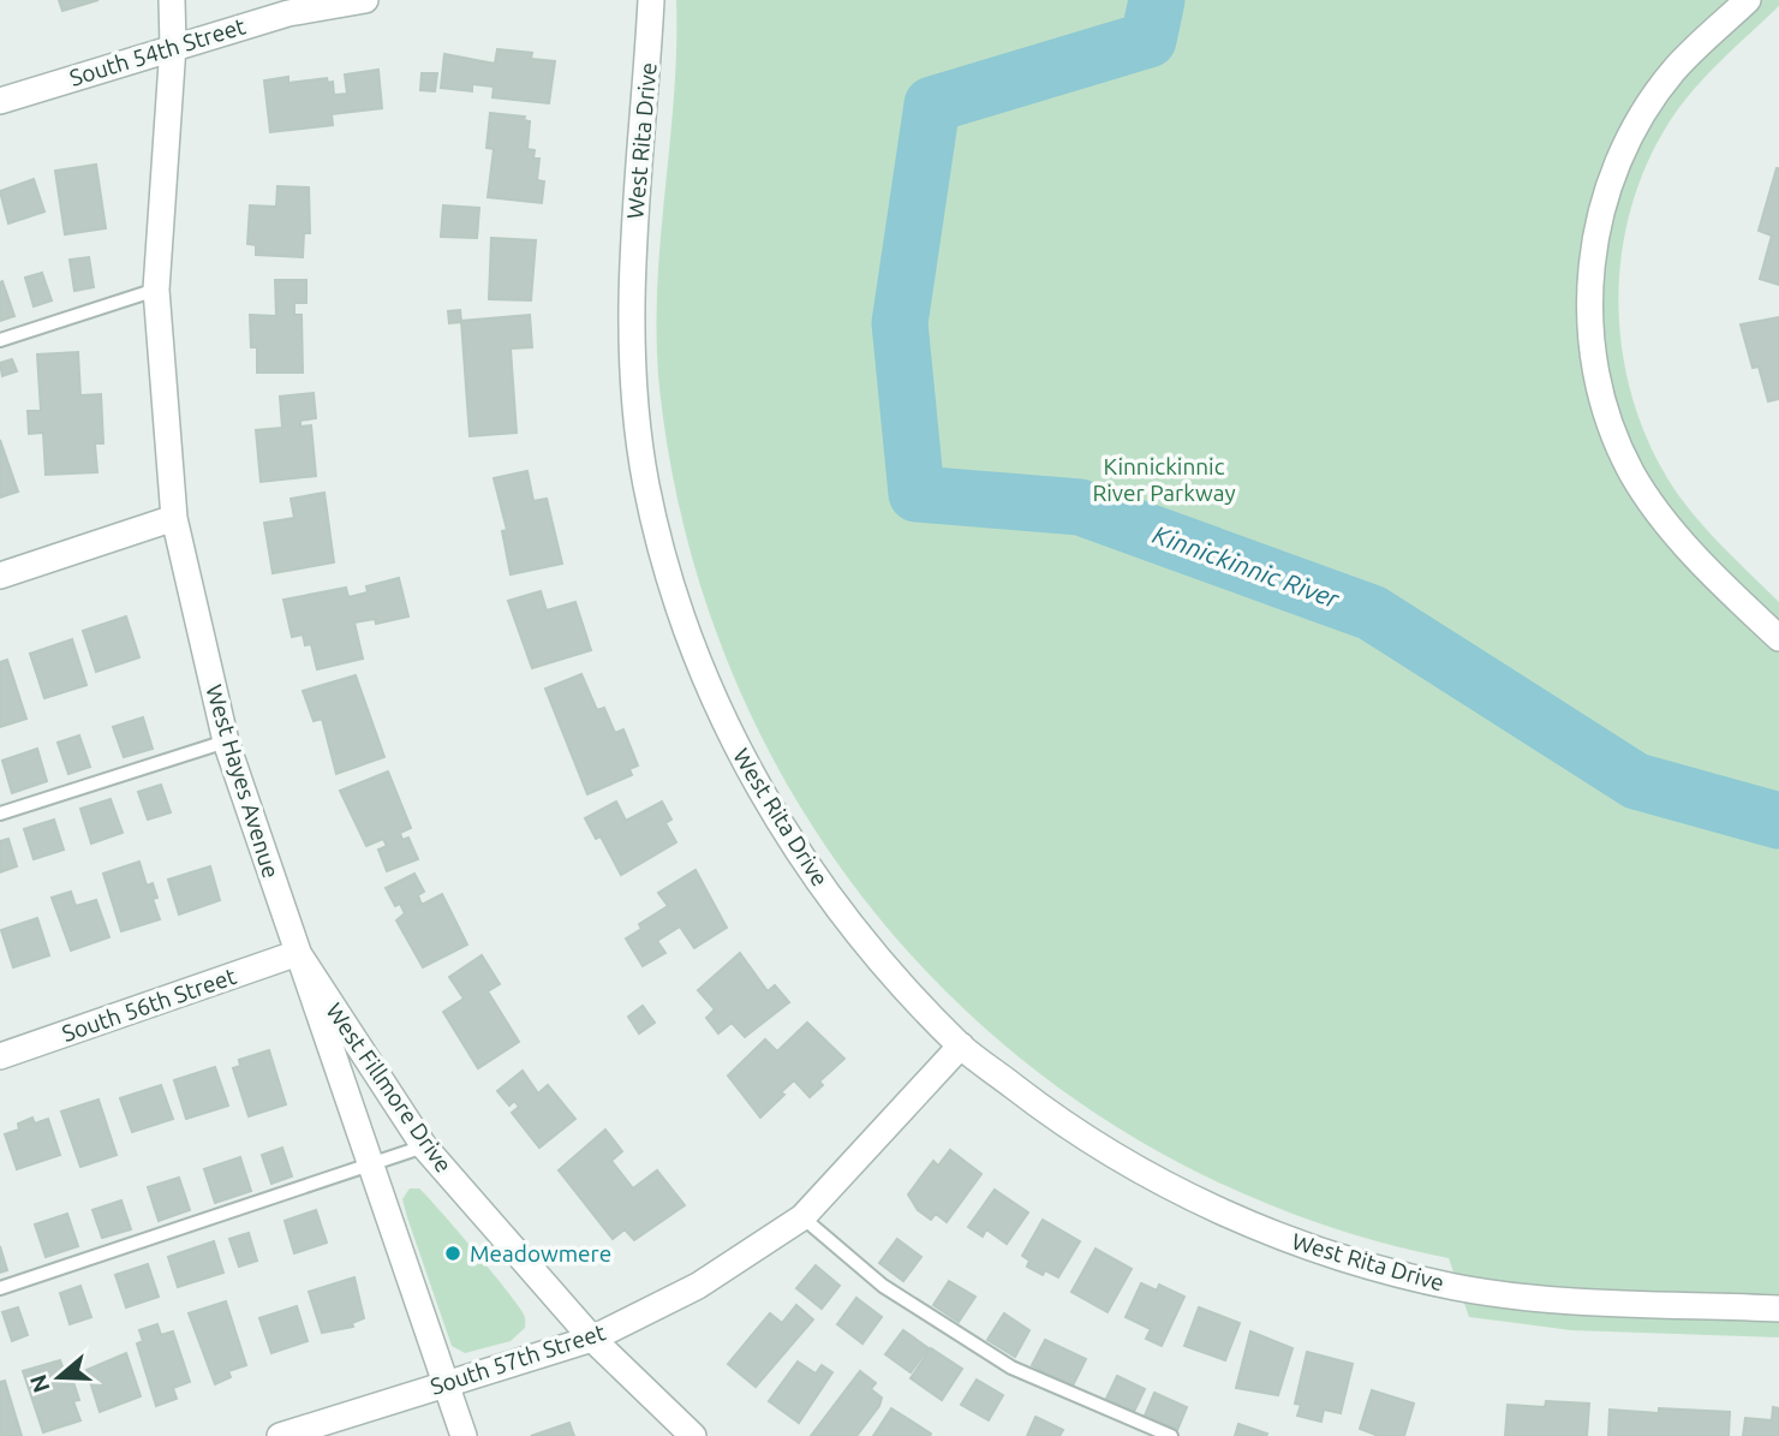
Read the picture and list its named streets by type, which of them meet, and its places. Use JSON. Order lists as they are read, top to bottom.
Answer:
{
  "streets": {
    "street": [
      "South 54th Street",
      "West Rita Drive",
      "West Hayes Avenue",
      "South 56th Street",
      "West Fillmore Drive",
      "South 57th Street"
    ]
  },
  "crossings": [
    ["South 54th Street", "West Hayes Avenue"],
    ["West Rita Drive", "South 57th Street"],
    ["West Hayes Avenue", "South 56th Street"],
    ["West Hayes Avenue", "West Fillmore Drive"],
    ["West Hayes Avenue", "South 57th Street"],
    ["South 56th Street", "West Fillmore Drive"],
    ["West Fillmore Drive", "South 57th Street"]
  ],
  "water": ["Kinnickinnic River"],
  "parks": ["Kinnickinnic River Parkway"],
  "places": ["Meadowmere"],
  "north": "left"
}
